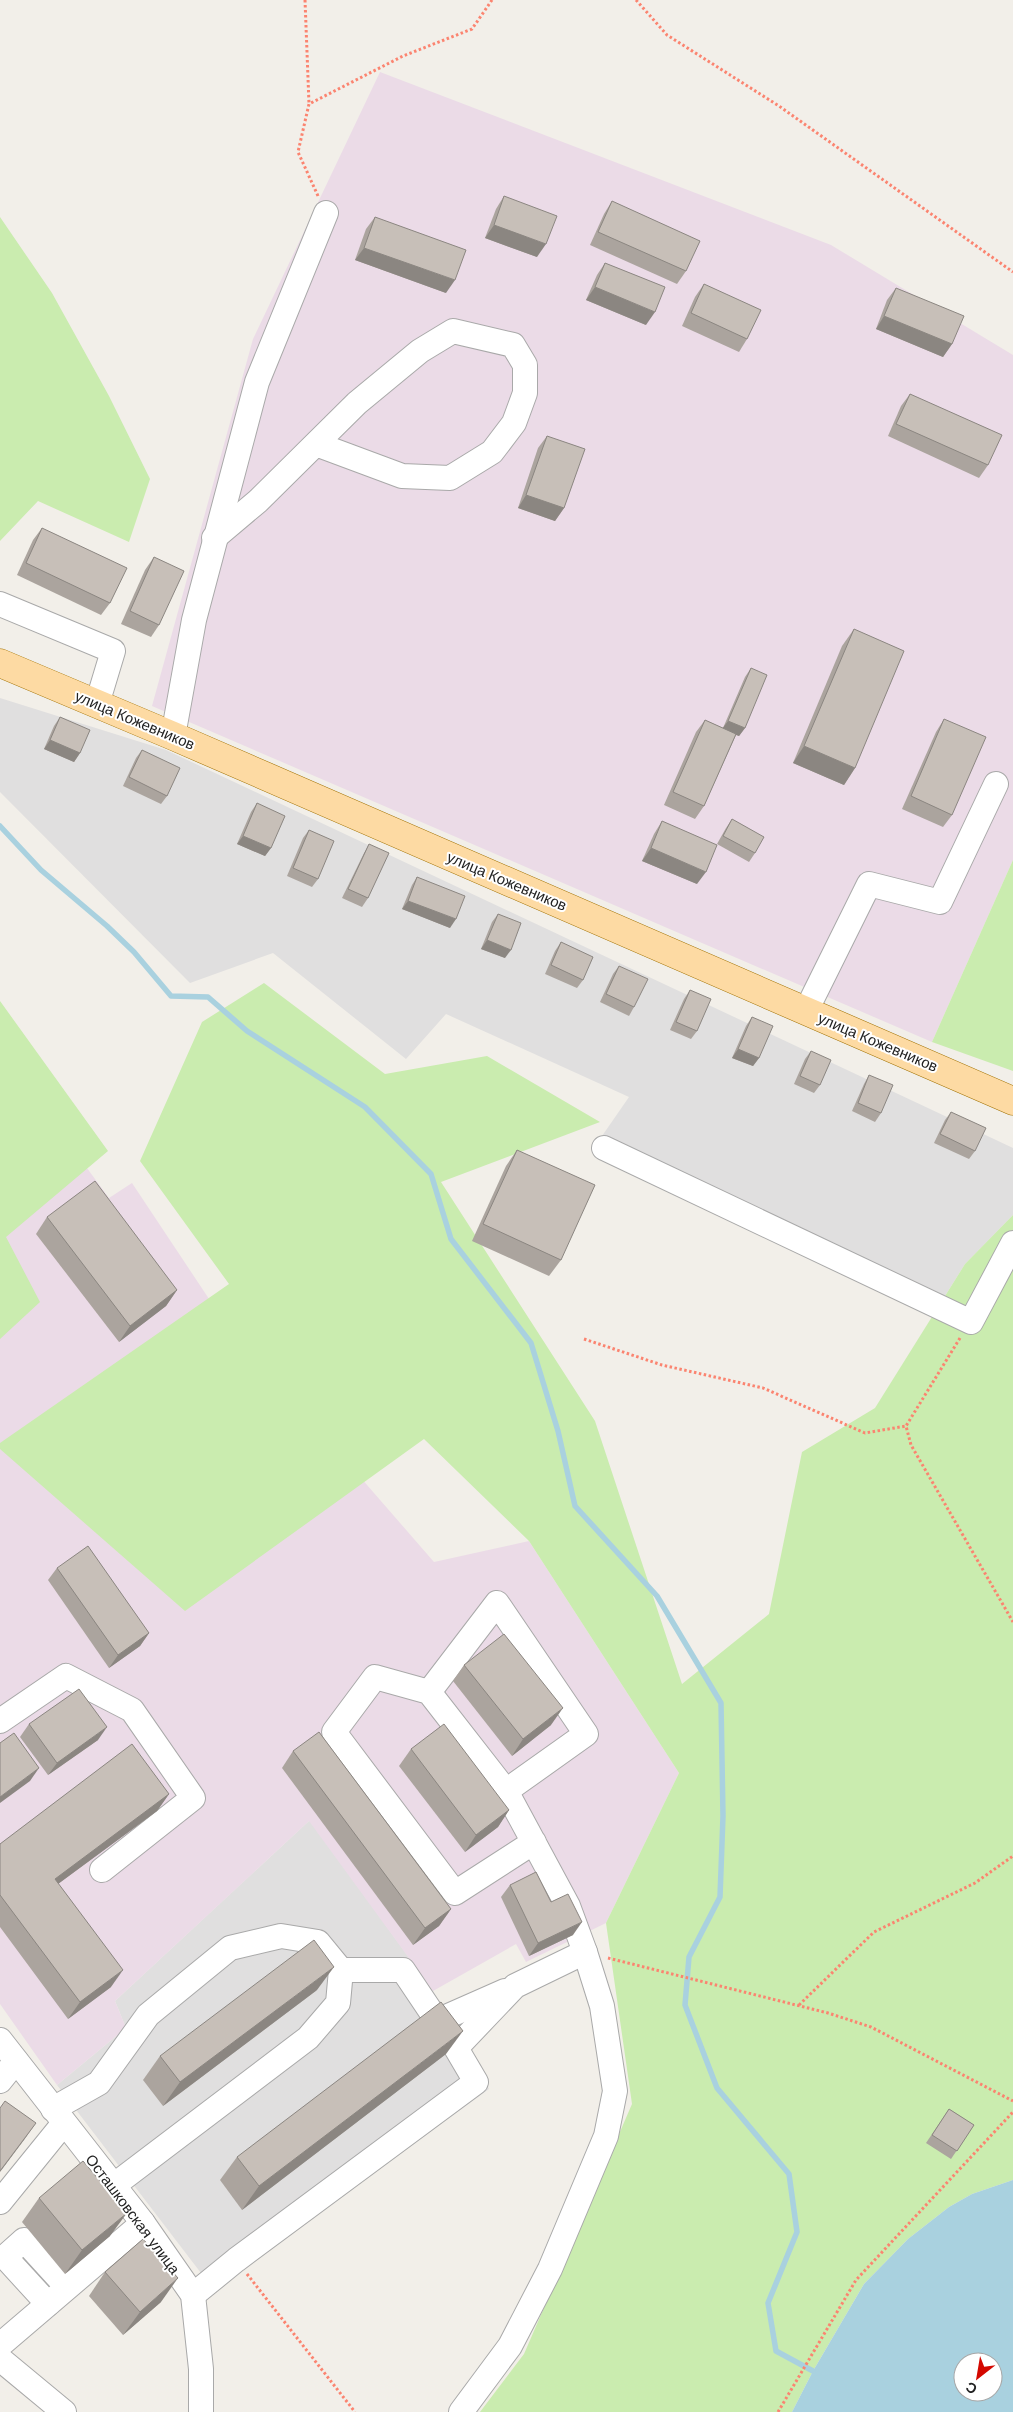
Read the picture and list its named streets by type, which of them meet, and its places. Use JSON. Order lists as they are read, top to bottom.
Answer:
{
  "streets": {
    "main road": ["улица Кожевников"],
    "street": ["Осташковская улица"]
  },
  "north": "bottom left"
}
